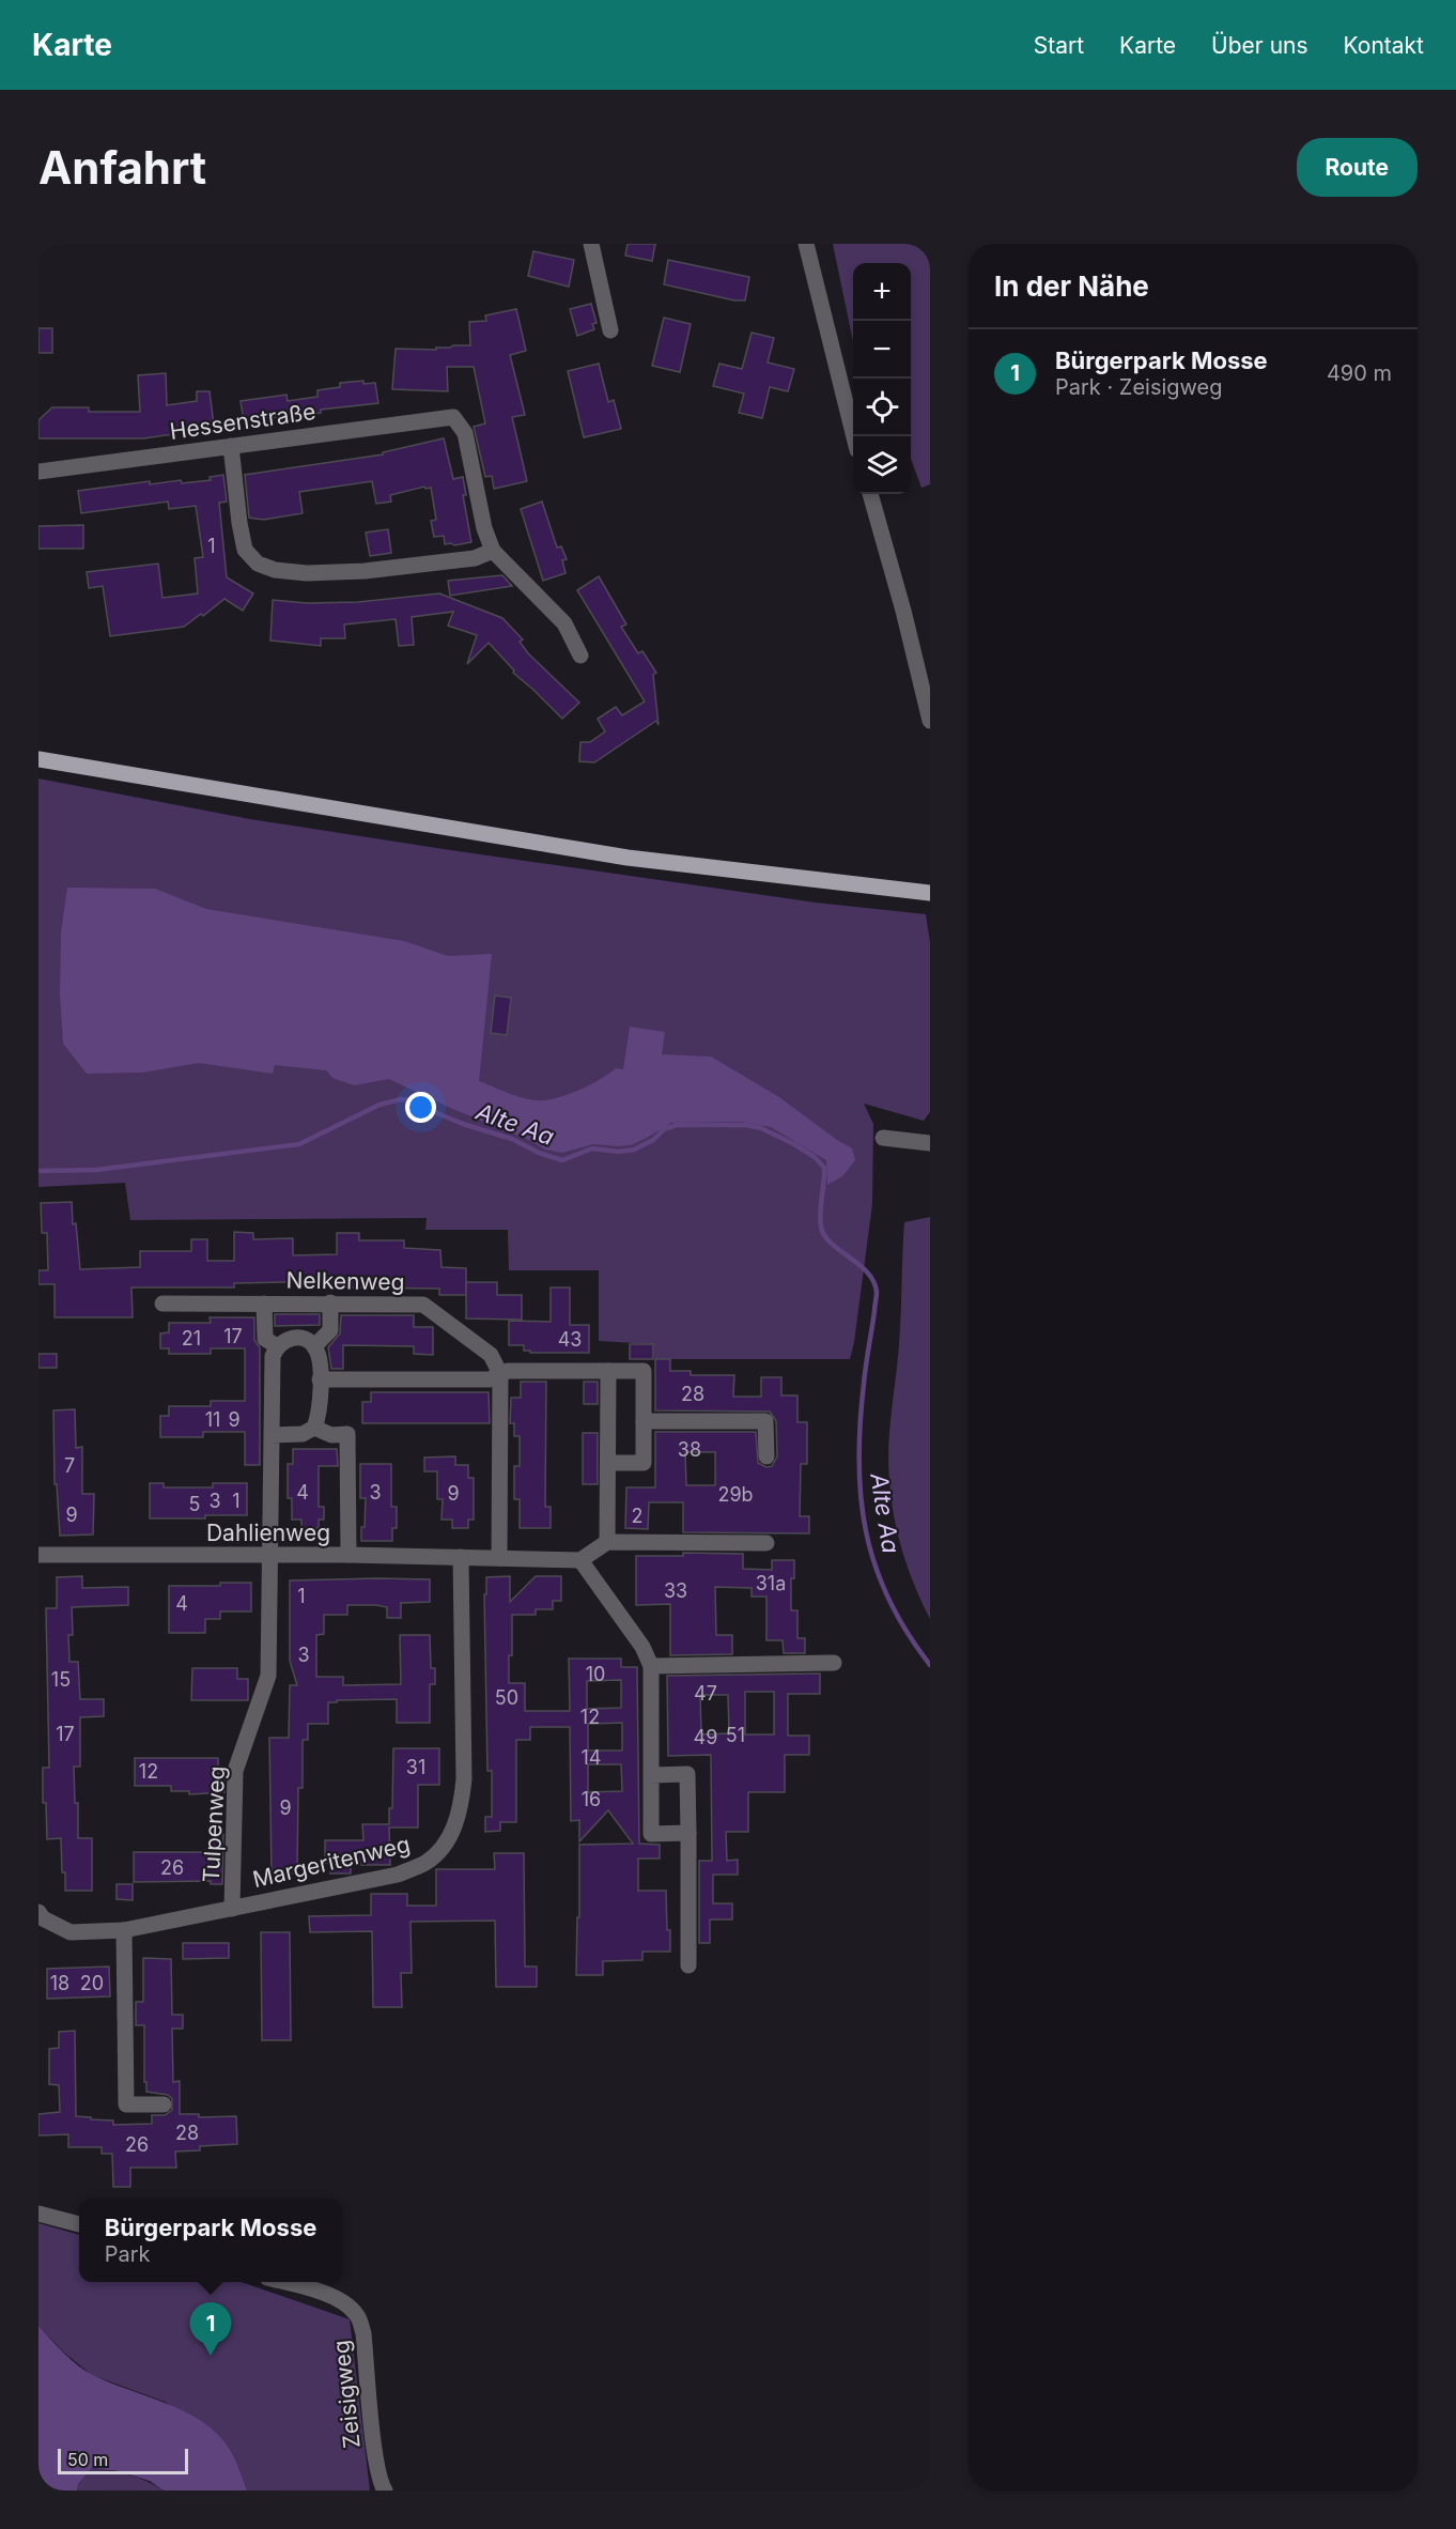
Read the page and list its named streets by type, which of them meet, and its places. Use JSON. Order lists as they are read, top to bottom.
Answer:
{
  "streets": {
    "street": [
      "Hessenstraße",
      "Nelkenweg",
      "Dahlienweg",
      "Tulpenweg",
      "Margeritenweg",
      "Zeisigweg"
    ]
  },
  "crossings": [
    ["Dahlienweg", "Tulpenweg"],
    ["Dahlienweg", "Margeritenweg"],
    ["Tulpenweg", "Margeritenweg"]
  ],
  "water": ["Alte Aa"],
  "house_numbers": [
    "1",
    "17",
    "21",
    "43",
    "28",
    "11",
    "9",
    "38",
    "7",
    "4",
    "3",
    "9",
    "29b",
    "3",
    "1",
    "5",
    "9",
    "2",
    "31a",
    "33",
    "1",
    "4",
    "3",
    "10",
    "15",
    "47",
    "50",
    "12",
    "17",
    "51",
    "49",
    "14",
    "31",
    "12",
    "16",
    "9",
    "26",
    "18",
    "20",
    "28",
    "26"
  ],
  "scale_bar": "50 m",
  "page": {
    "header": "Karte",
    "nav": [
      "Start",
      "Karte",
      "Über uns",
      "Kontakt"
    ],
    "buttons": "Route",
    "title": "Anfahrt",
    "heading": "In der Nähe",
    "map_buttons": ["+", "−"],
    "list": [
      {
        "mark": "1",
        "name": "Bürgerpark Mosse",
        "note": "Park · Zeisigweg",
        "value": "490 m"
      }
    ],
    "popup": ["Bürgerpark Mosse", "Park"],
    "pins": "1",
    "scale": "50 m"
  }
}
